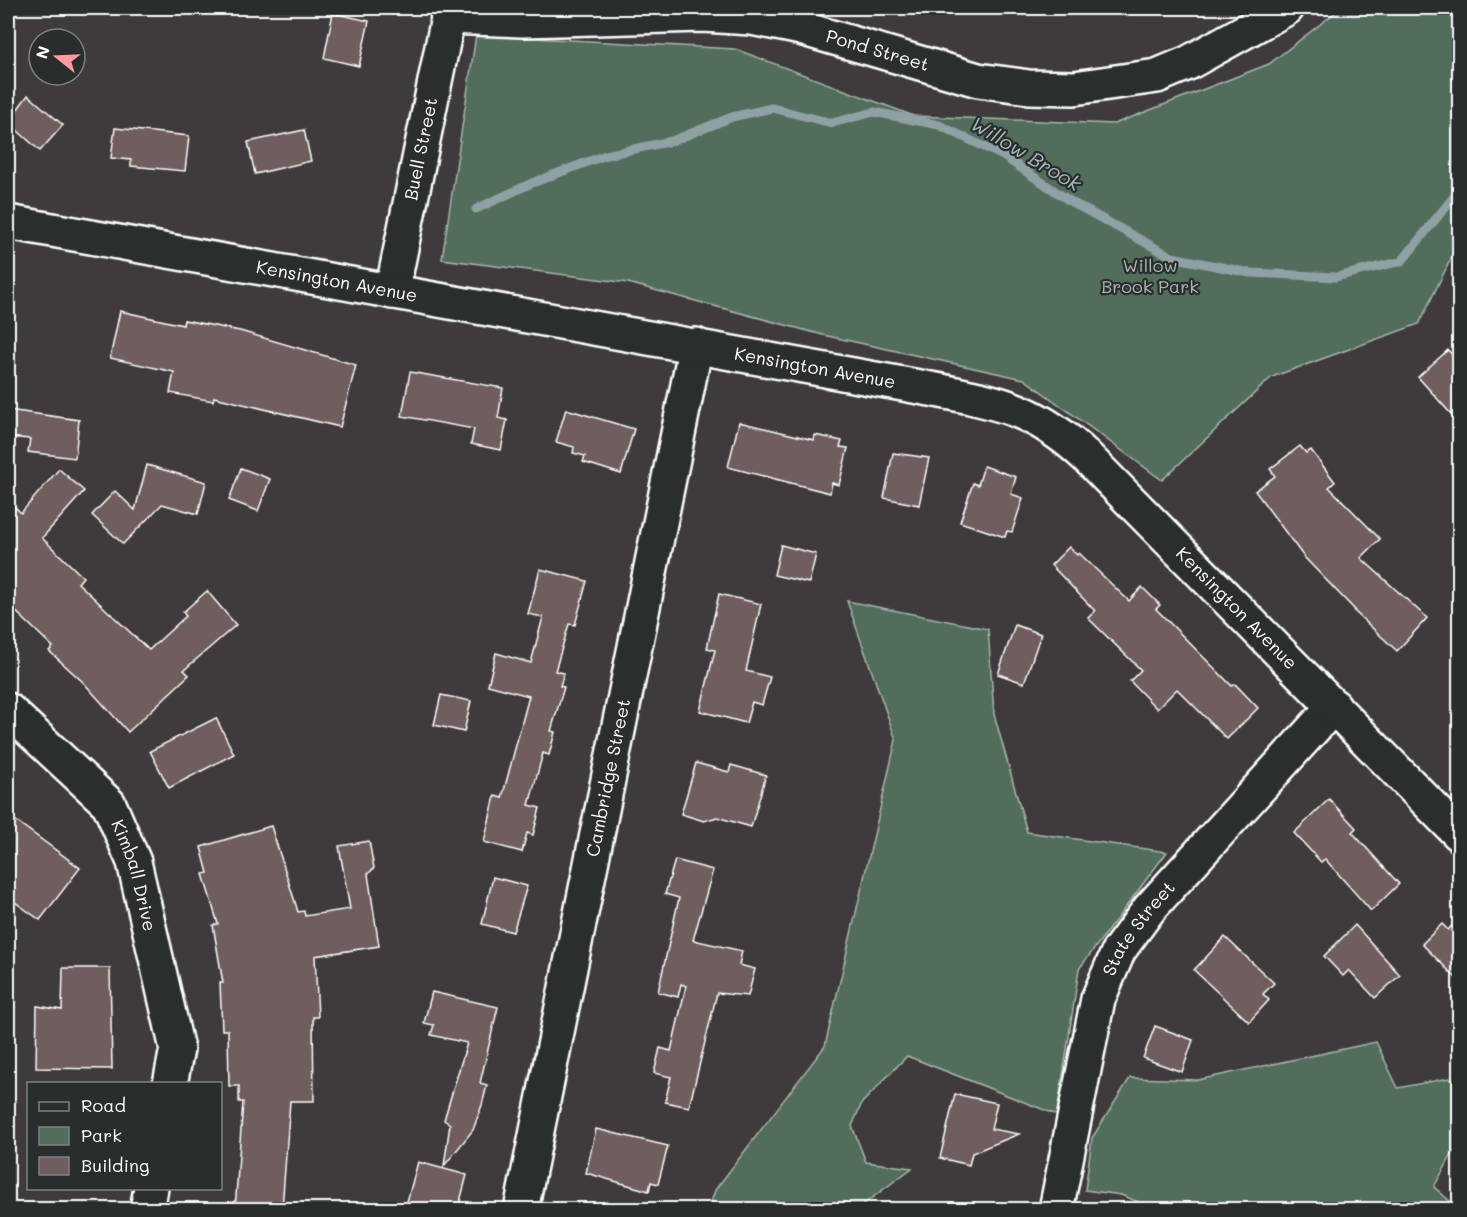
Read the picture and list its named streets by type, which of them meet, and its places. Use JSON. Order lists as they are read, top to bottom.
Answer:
{
  "streets": {
    "street": [
      "Pond Street",
      "Buell Street",
      "Kensington Avenue",
      "Cambridge Street",
      "Kimball Drive",
      "State Street"
    ]
  },
  "crossings": [
    ["Pond Street", "Buell Street"],
    ["Buell Street", "Kensington Avenue"],
    ["Kensington Avenue", "Cambridge Street"],
    ["Kensington Avenue", "State Street"]
  ],
  "water": ["Willow Brook"],
  "parks": ["Willow Brook Park"],
  "legend": ["Road", "Park", "Building"],
  "north": "left"
}
